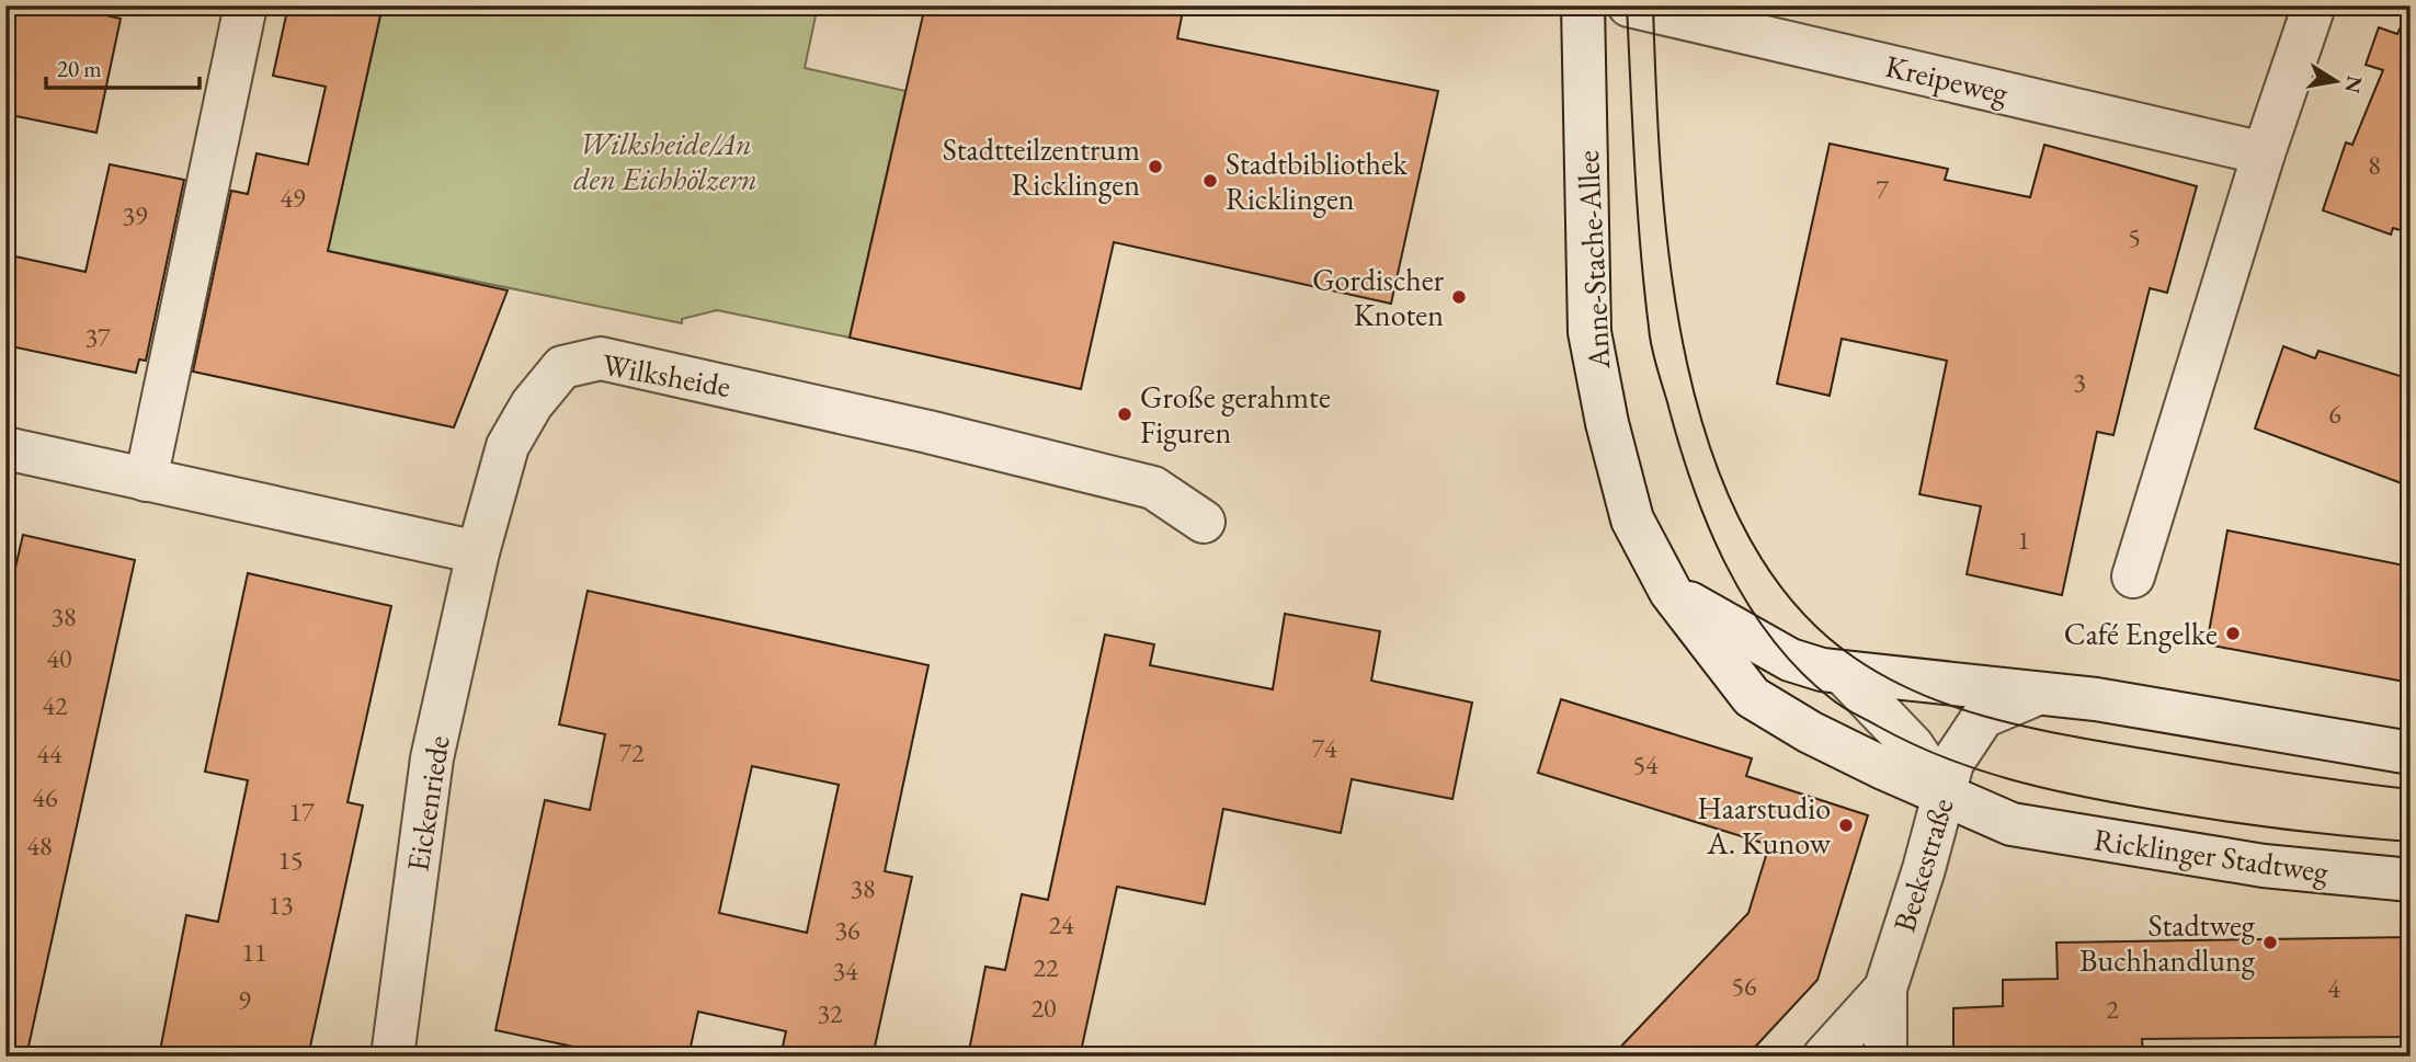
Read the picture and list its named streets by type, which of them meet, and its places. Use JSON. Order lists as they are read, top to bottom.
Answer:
{
  "streets": {
    "street": [
      "Kreipeweg",
      "Anne-Stache-Allee",
      "Wilksheide",
      "Eickenriede",
      "Ricklinger Stadtweg",
      "Beekestraße"
    ]
  },
  "crossings": [
    ["Anne-Stache-Allee", "Ricklinger Stadtweg"],
    ["Anne-Stache-Allee", "Beekestraße"],
    ["Wilksheide", "Eickenriede"]
  ],
  "parks": ["Wilksheide/An den Eichhölzern"],
  "places": [
    "Stadtteilzentrum Ricklingen",
    "Stadtbibliothek Ricklingen",
    "Gordischer Knoten",
    "Große gerahmte Figuren",
    "Café Engelke",
    "Haarstudio A. Kunow",
    "Stadtweg Buchhandlung"
  ],
  "house_numbers": [
    "8",
    "7",
    "49",
    "39",
    "5",
    "37",
    "3",
    "6",
    "1",
    "38",
    "40",
    "42",
    "74",
    "72",
    "44",
    "54",
    "46",
    "17",
    "48",
    "15",
    "38",
    "13",
    "24",
    "36",
    "11",
    "22",
    "34",
    "56",
    "4",
    "9",
    "20",
    "2",
    "32"
  ],
  "scale_bar": "20 m",
  "north": "right"
}
